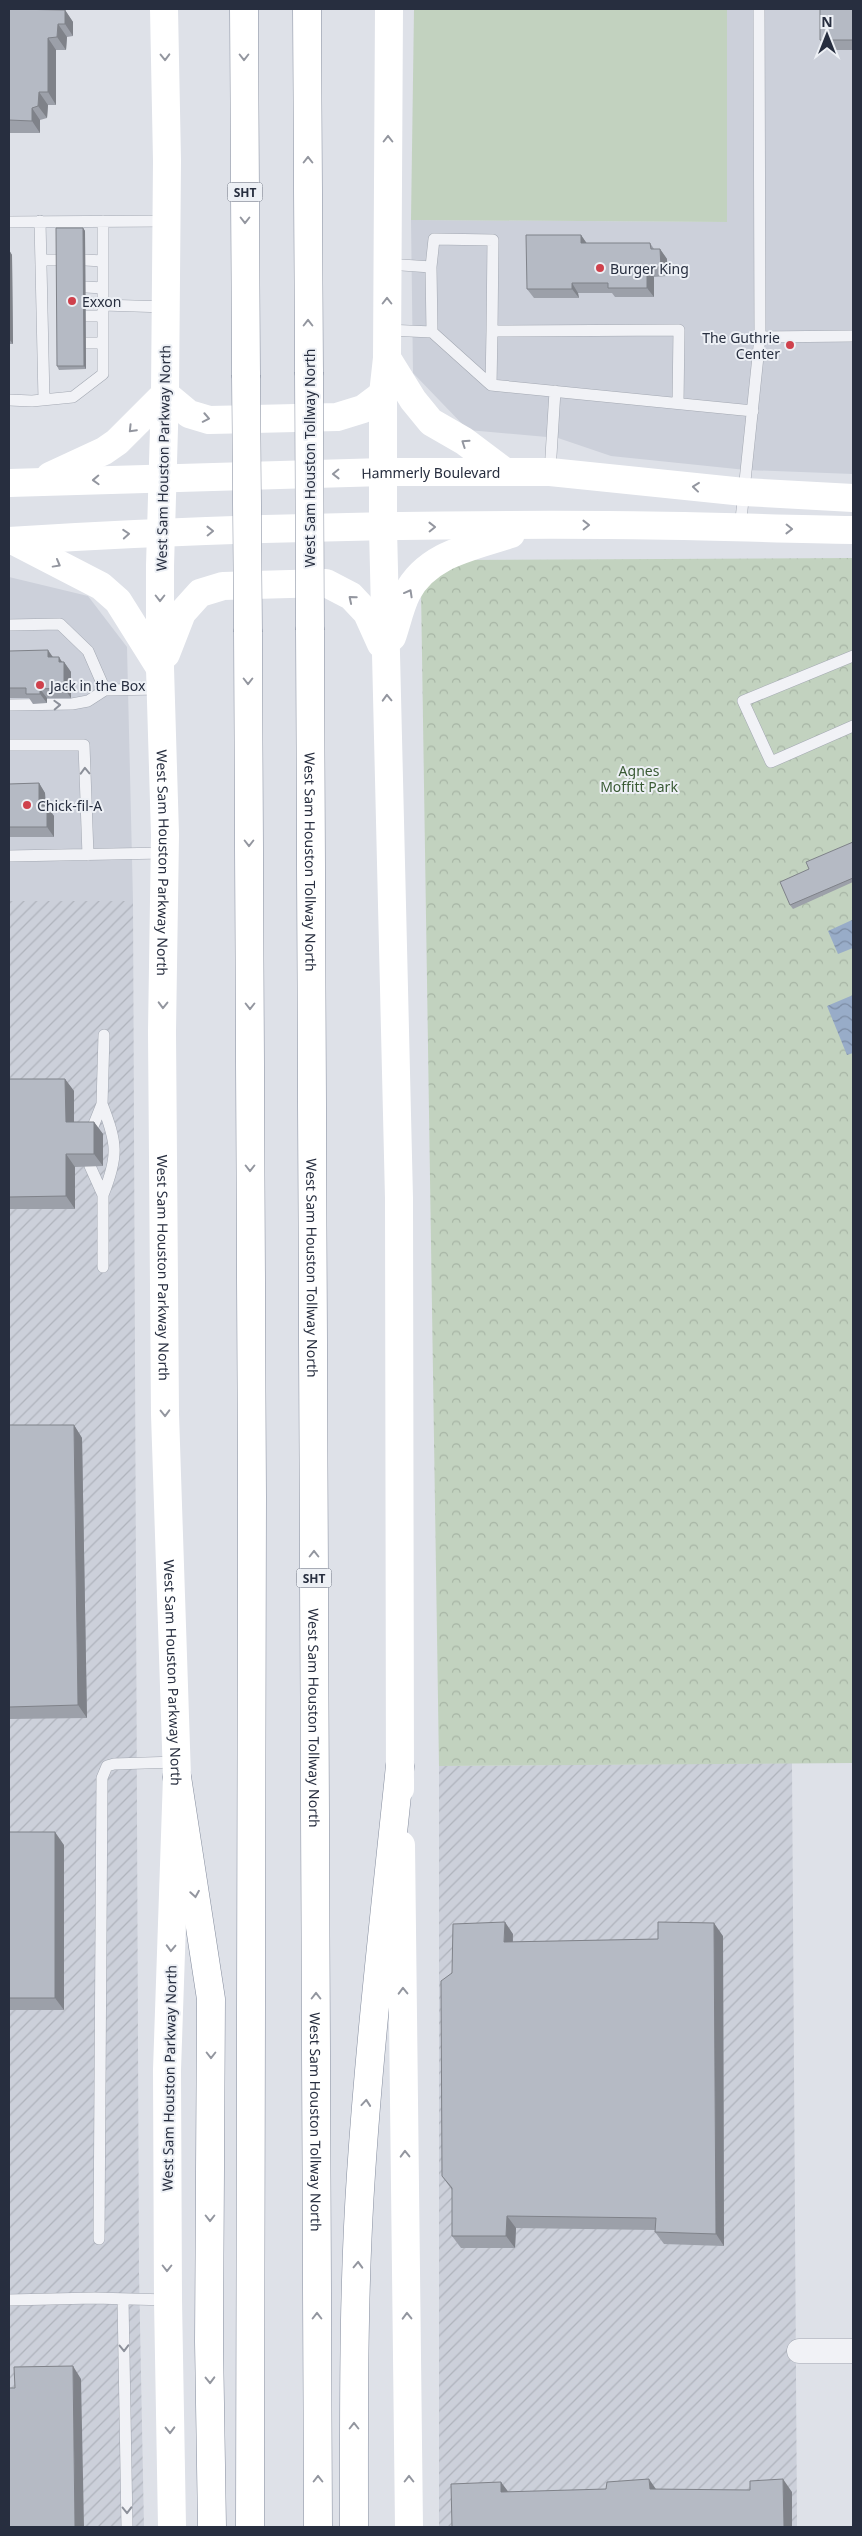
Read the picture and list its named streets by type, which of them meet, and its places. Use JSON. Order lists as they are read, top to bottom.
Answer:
{
  "streets": {
    "main road": [
      "SHT",
      "West Sam Houston Parkway North",
      "West Sam Houston Tollway North",
      "Hammerly Boulevard"
    ]
  },
  "crossings": [
    ["West Sam Houston Parkway North", "Hammerly Boulevard"]
  ],
  "parks": ["Agnes Moffitt Park"],
  "places": [
    "Burger King",
    "Exxon",
    "The Guthrie Center",
    "Jack in the Box",
    "Chick-fil-A"
  ],
  "north": "top"
}
